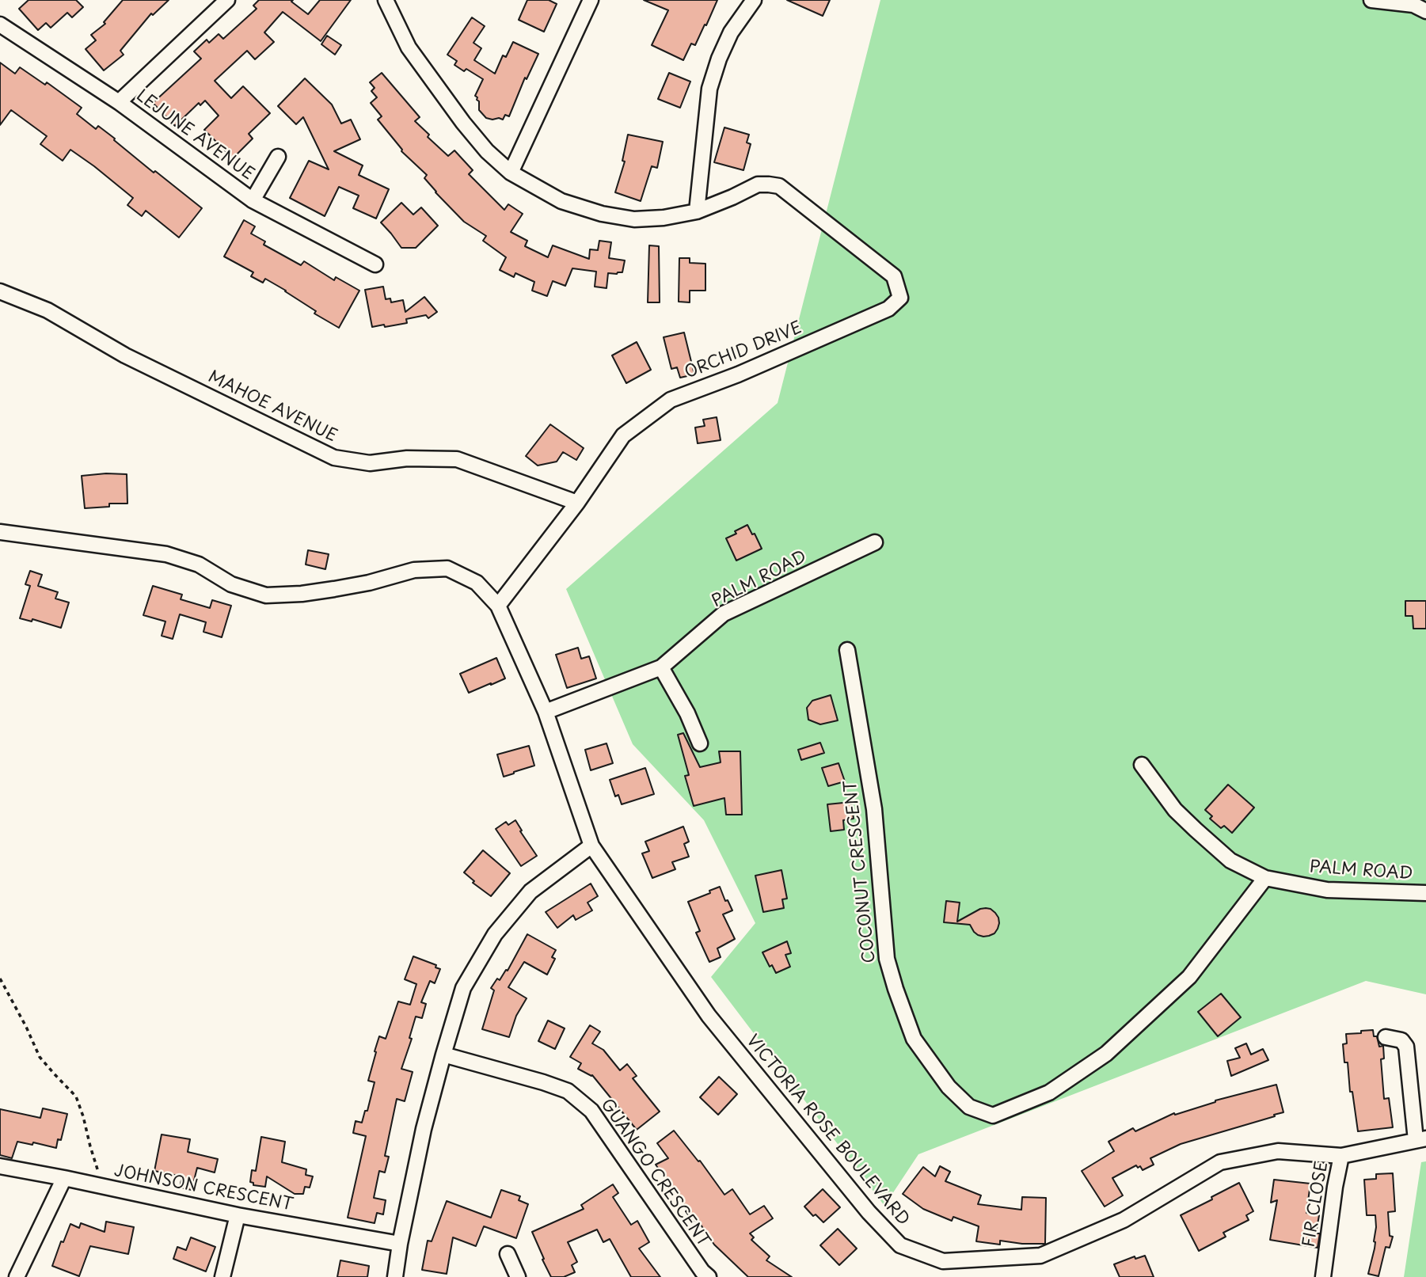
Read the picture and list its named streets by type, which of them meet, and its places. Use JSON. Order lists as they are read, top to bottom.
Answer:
{
  "streets": {
    "street": [
      "LEJUNE AVENUE",
      "ORCHID DRIVE",
      "MAHOE AVENUE",
      "PALM ROAD",
      "COCONUT CRESCENT",
      "VICTORIA ROSE BOULEVARD",
      "GUANGO CRESCENT",
      "JOHNSON CRESCENT",
      "FIR CLOSE"
    ]
  },
  "crossings": [
    ["ORCHID DRIVE", "MAHOE AVENUE"],
    ["ORCHID DRIVE", "VICTORIA ROSE BOULEVARD"],
    ["PALM ROAD", "COCONUT CRESCENT"],
    ["PALM ROAD", "VICTORIA ROSE BOULEVARD"],
    ["VICTORIA ROSE BOULEVARD", "FIR CLOSE"]
  ]
}
